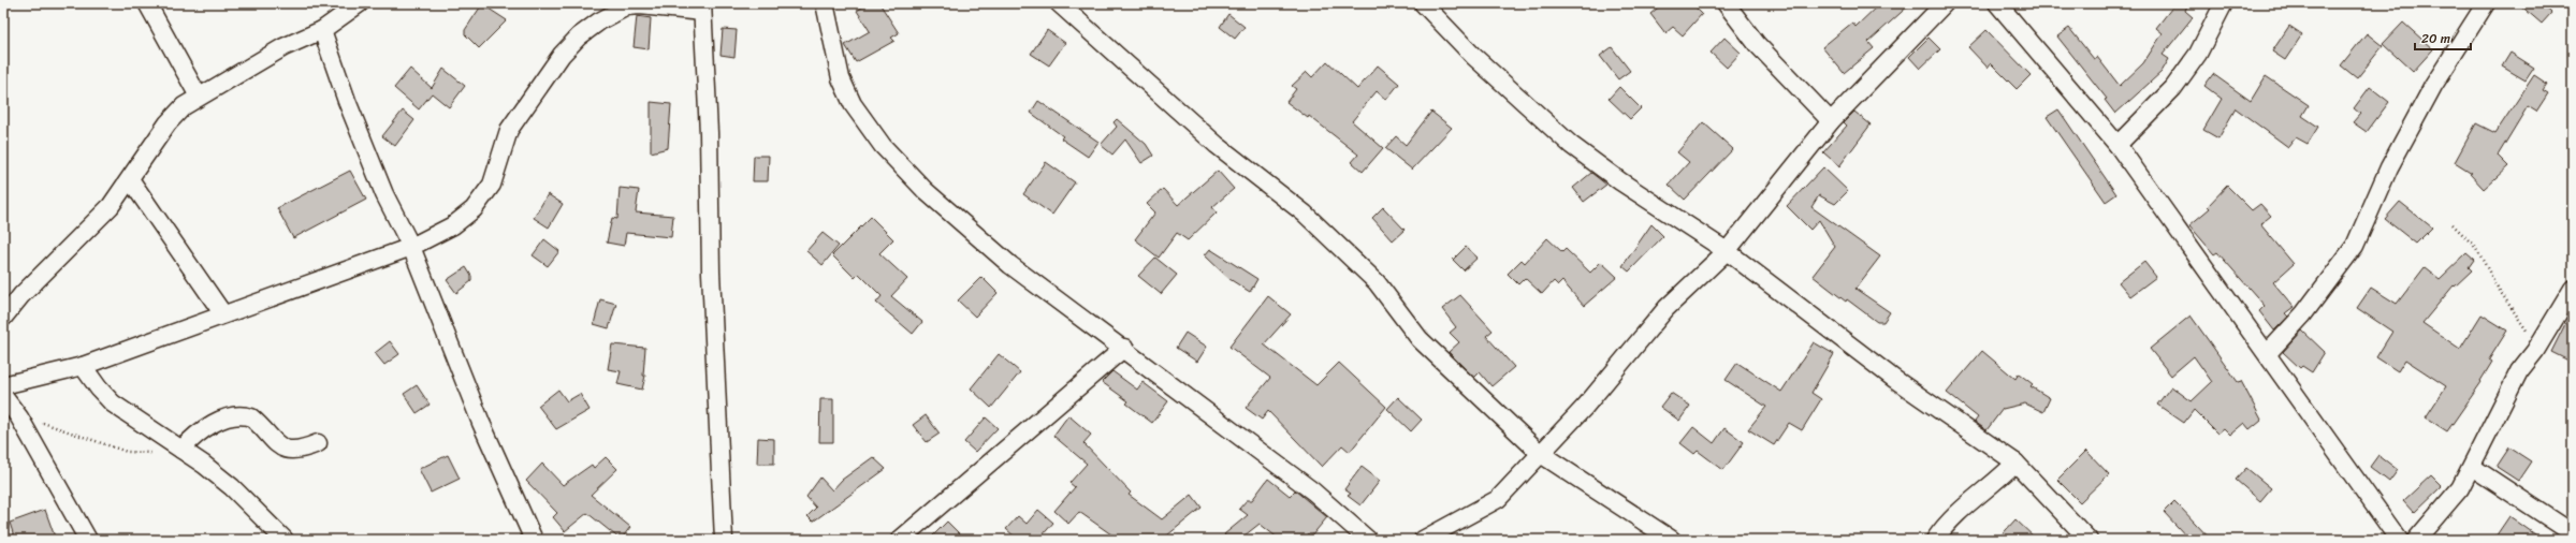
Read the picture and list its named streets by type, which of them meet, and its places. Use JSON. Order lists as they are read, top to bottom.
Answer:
{
  "scale_bar": "20 m"
}
